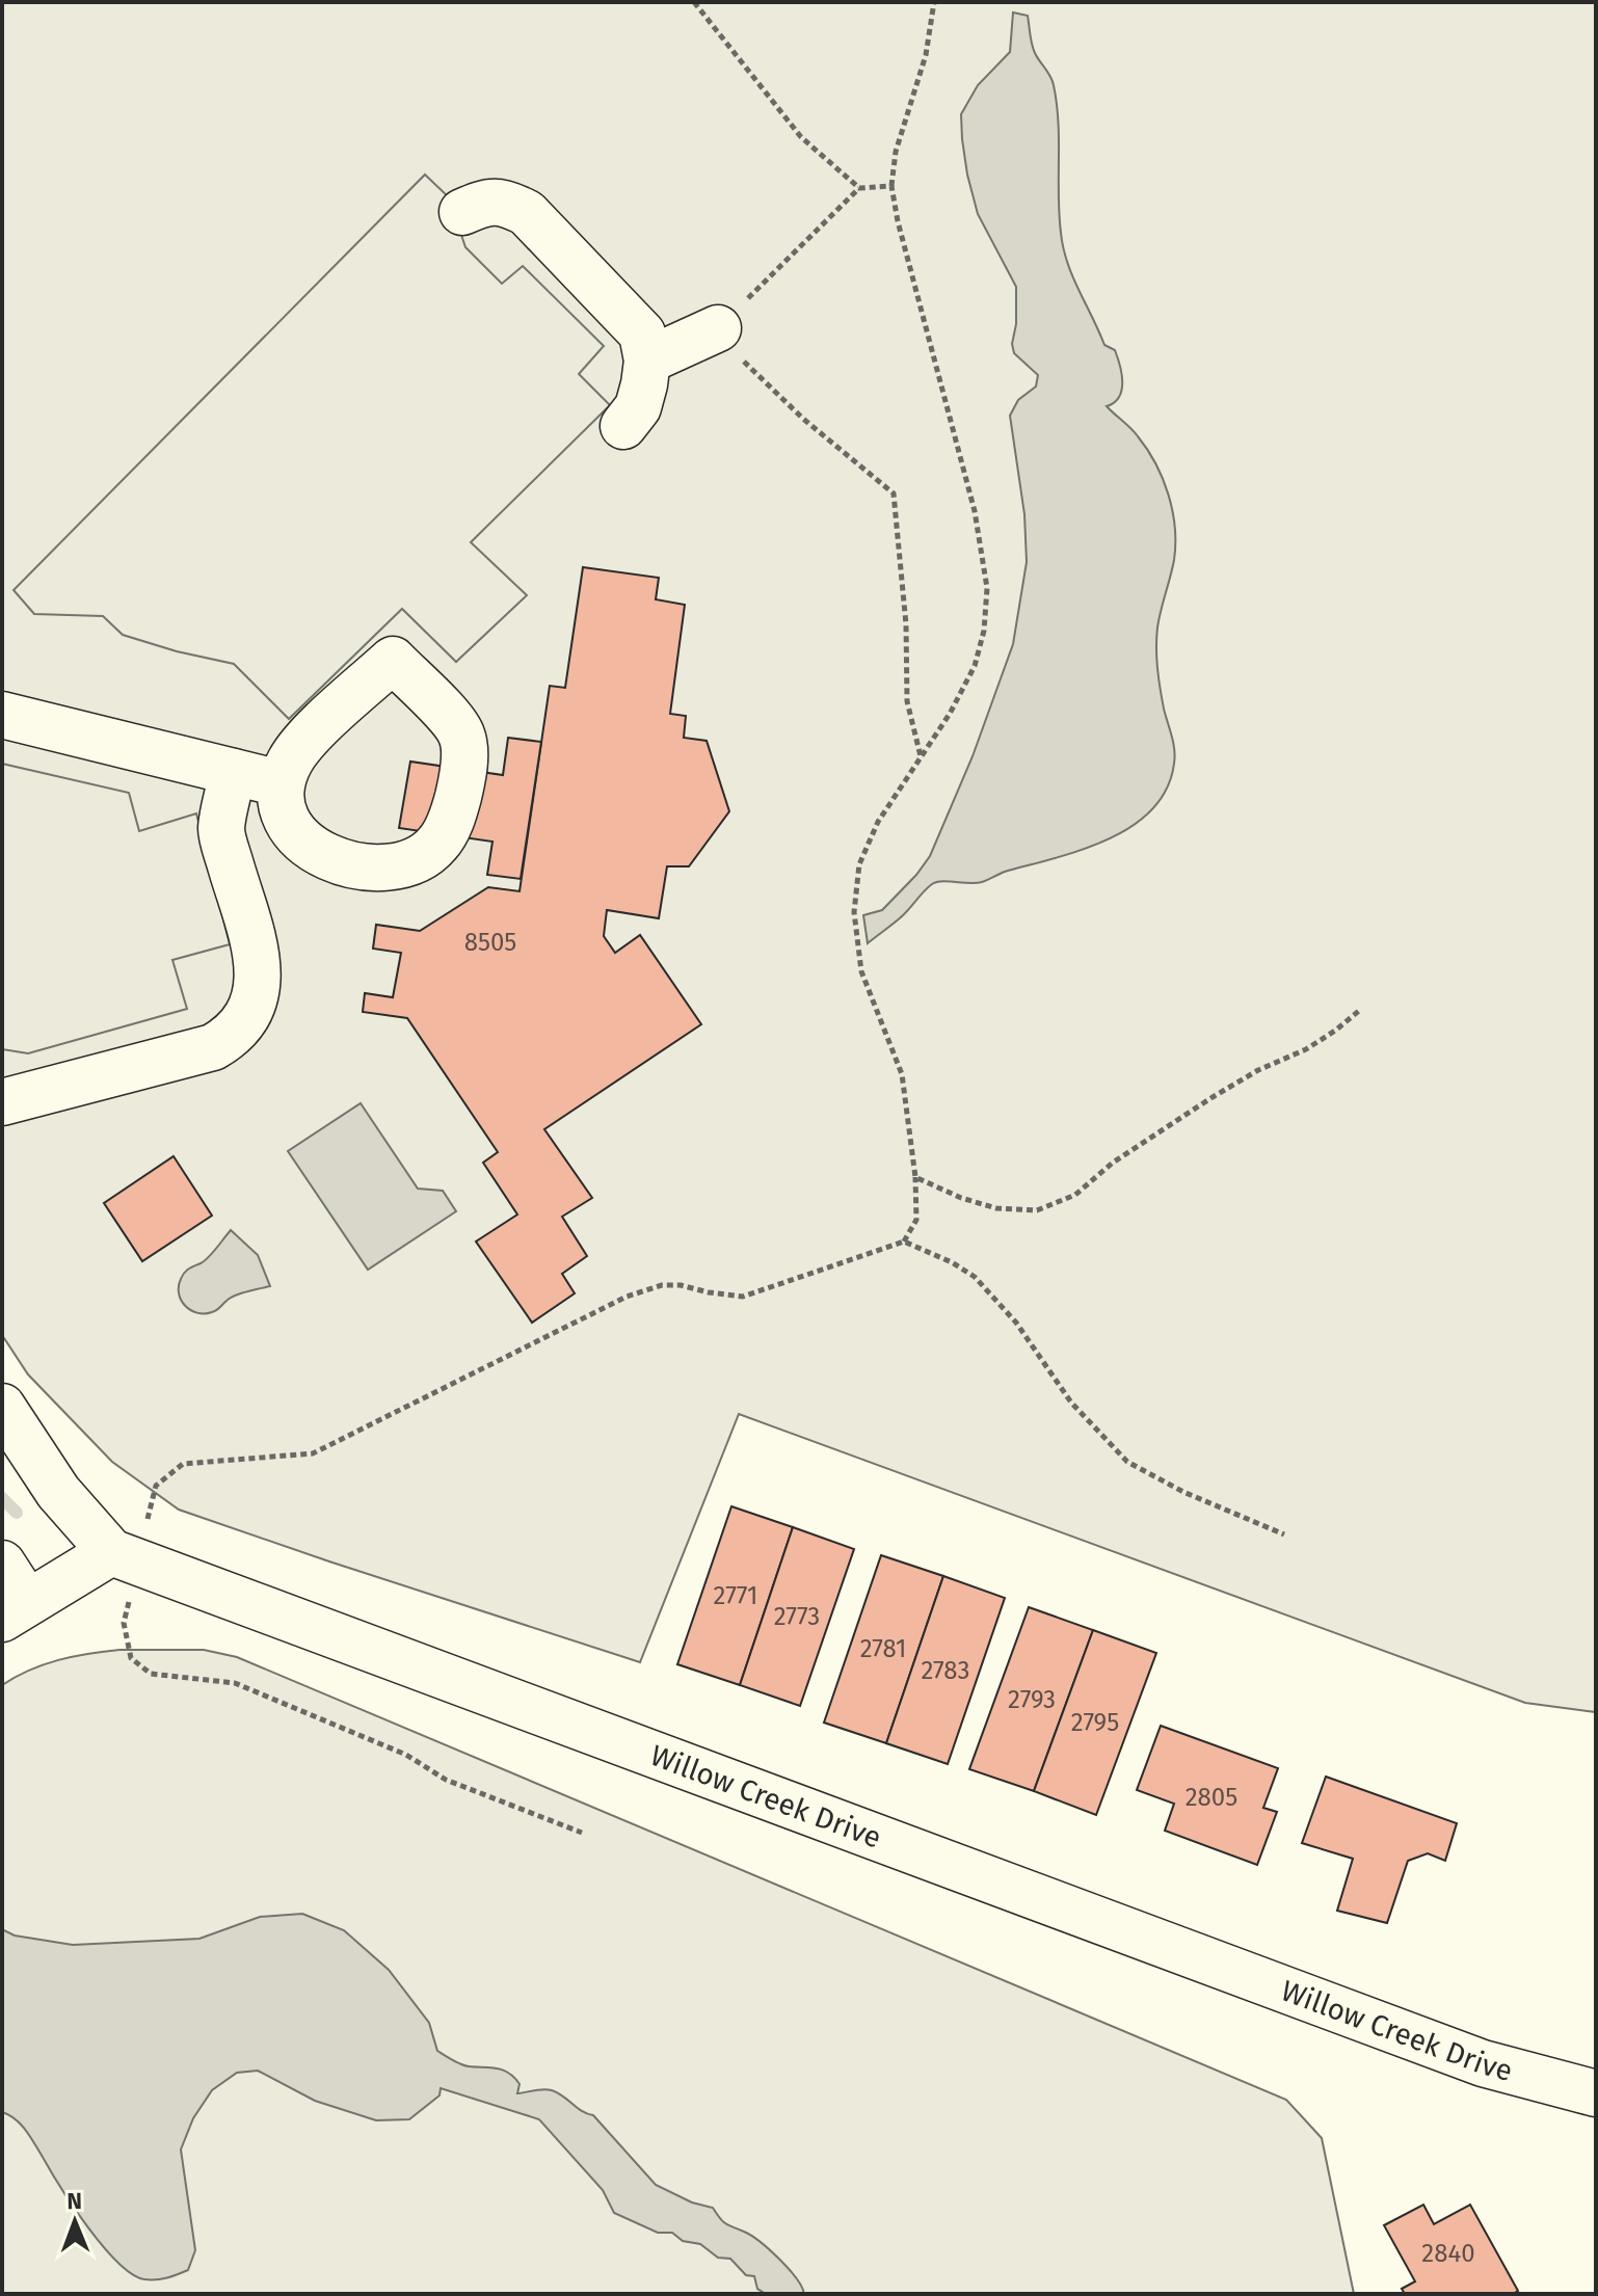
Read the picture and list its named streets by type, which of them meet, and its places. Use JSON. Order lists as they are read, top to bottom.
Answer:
{
  "streets": {
    "street": ["Willow Creek Drive"]
  },
  "house_numbers": [
    "8505",
    "2771",
    "2773",
    "2781",
    "2783",
    "2793",
    "2795",
    "2805",
    "2840"
  ],
  "north": "top"
}
